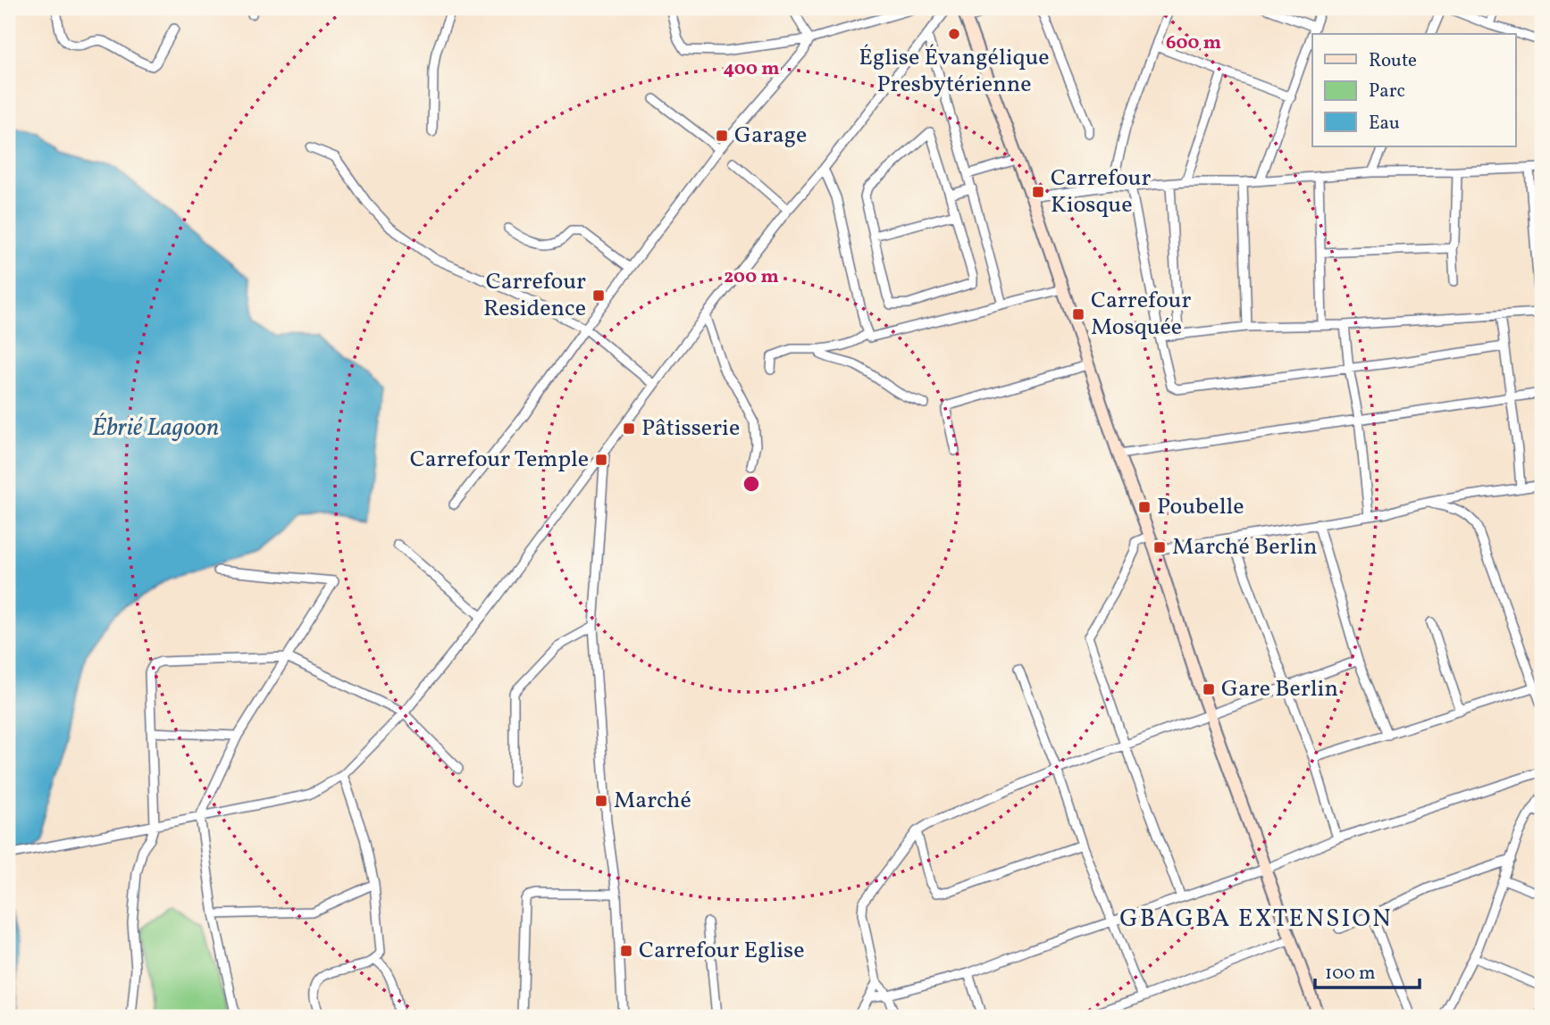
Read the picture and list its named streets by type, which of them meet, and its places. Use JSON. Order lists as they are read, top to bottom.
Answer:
{
  "districts": ["GBAGBA EXTENSION"],
  "water": ["Ébrié Lagoon"],
  "places": {
    "other": ["Église Évangélique Presbytérienne"],
    "transit": [
      "Garage",
      "Carrefour Kiosque",
      "Carrefour Residence",
      "Carrefour Mosquée",
      "Pâtisserie",
      "Carrefour Temple",
      "Poubelle",
      "Marché Berlin",
      "Gare Berlin",
      "Marché",
      "Carrefour Eglise"
    ]
  },
  "legend": ["Route", "Parc", "Eau"],
  "scale_bar": "100 m",
  "rings": ["600 m", "400 m", "200 m"]
}
